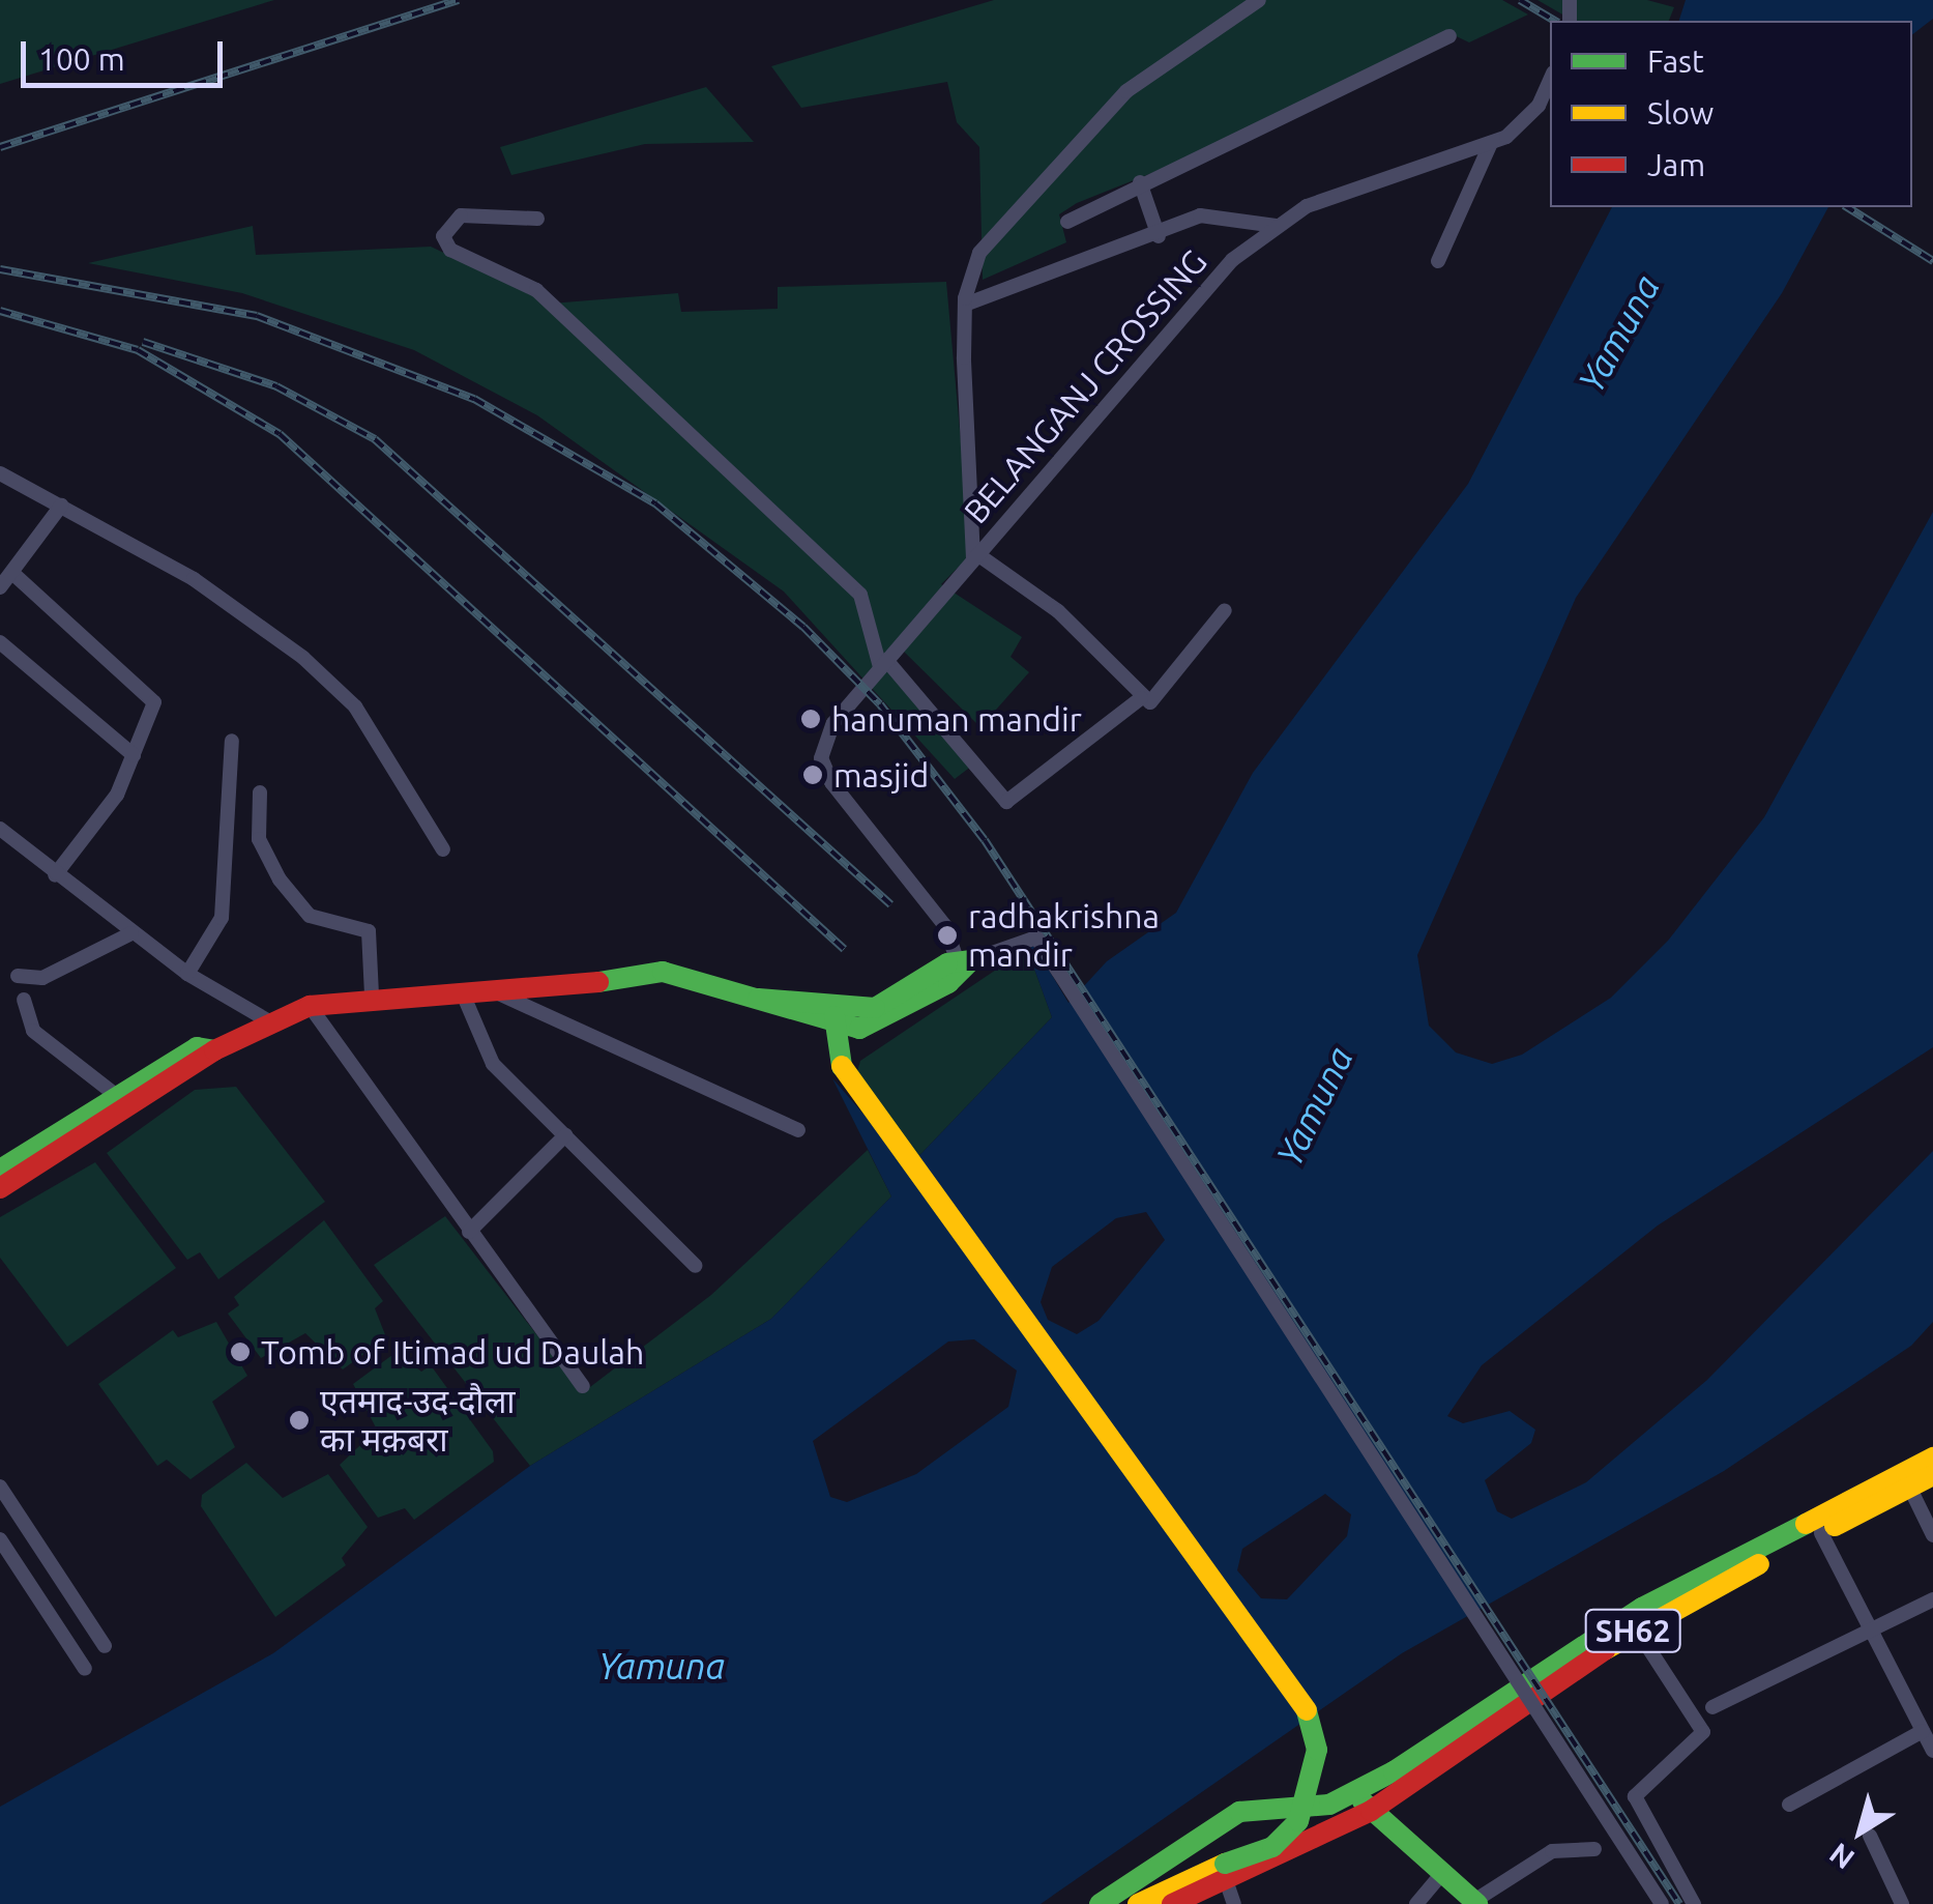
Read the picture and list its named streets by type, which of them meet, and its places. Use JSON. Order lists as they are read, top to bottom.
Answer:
{
  "streets": {
    "main road": ["SH62"],
    "street": ["BELANGANJ CROSSING"]
  },
  "water": ["Yamuna"],
  "places": [
    "hanuman mandir",
    "masjid",
    "radhakrishna mandir",
    "Tomb of Itimad ud Daulah",
    "एतमाद-उद-दौला का मक़बरा"
  ],
  "legend": ["Fast", "Slow", "Jam"],
  "scale_bar": "100 m",
  "north": "bottom left"
}
